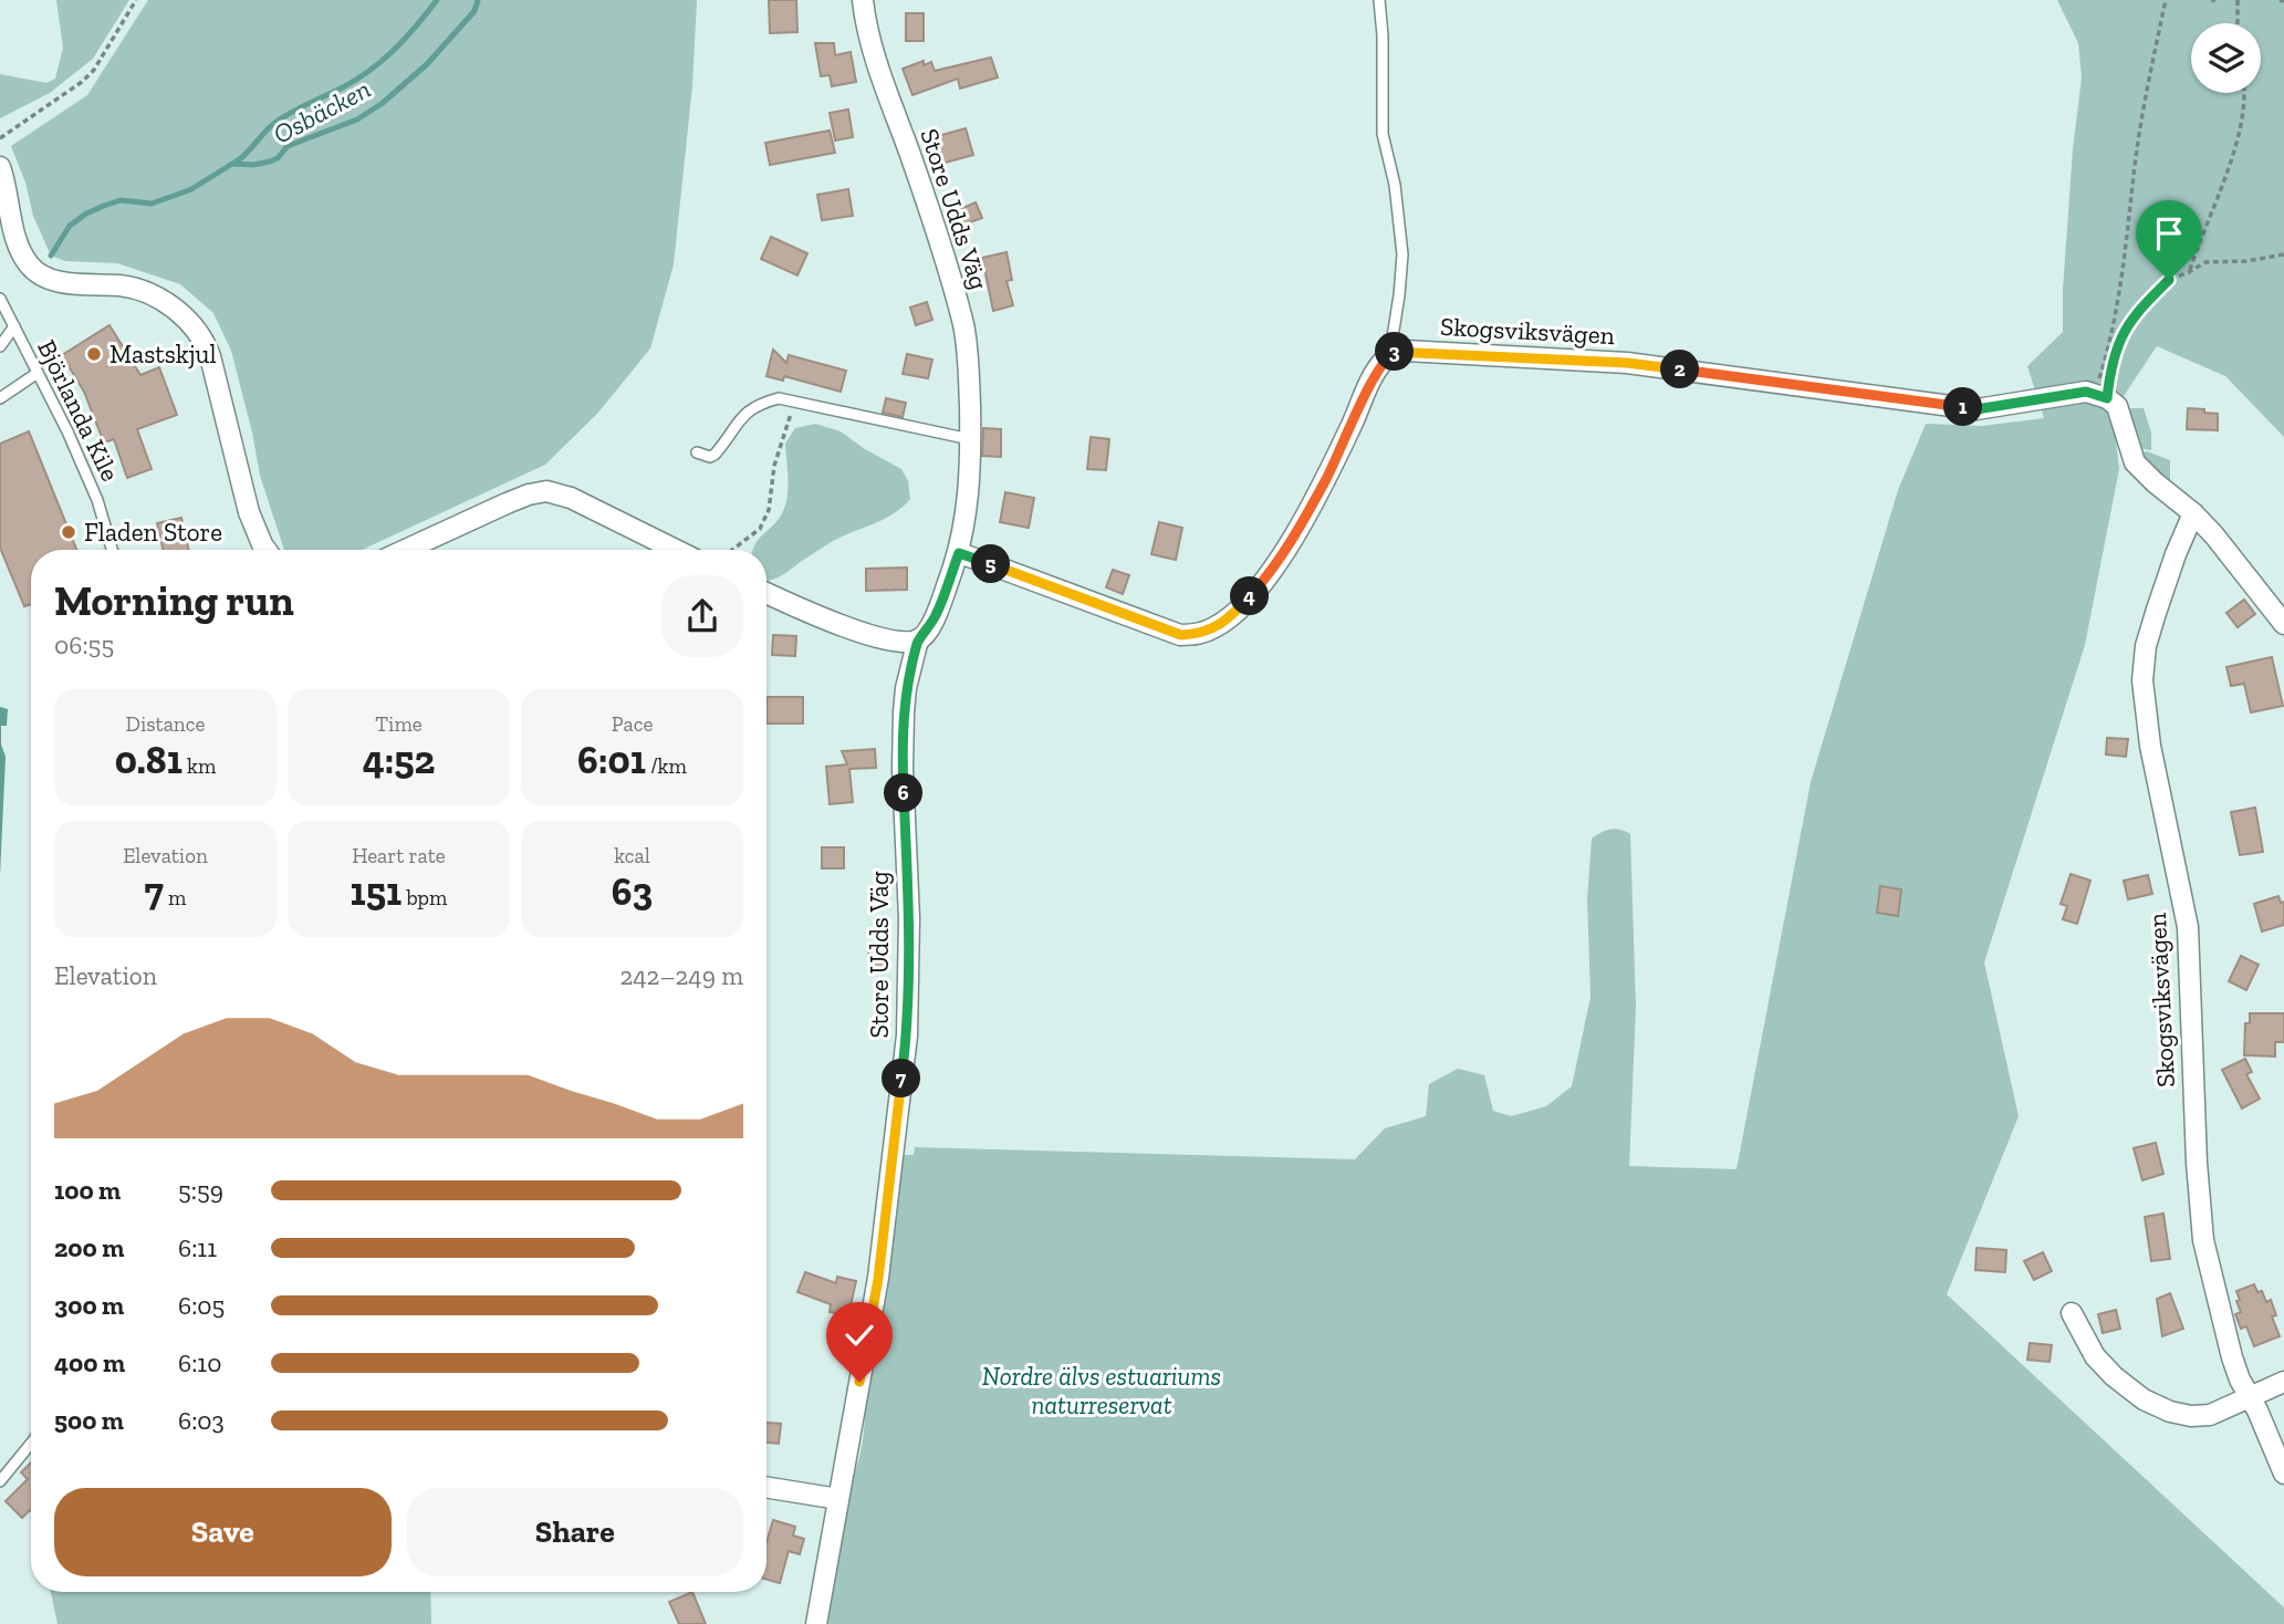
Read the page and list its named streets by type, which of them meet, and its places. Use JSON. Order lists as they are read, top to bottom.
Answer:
{
  "streets": {
    "street": ["Store Udds Väg", "Skogsviksvägen"],
    "lane": ["Björlanda Kile"]
  },
  "water": ["Osbäcken"],
  "parks": ["Nordre älvs estuariums naturreservat"],
  "places": ["Mastskjul", "Fladen Store"],
  "page": {
    "pins": [
      "3",
      "2",
      "1",
      "5",
      "4",
      "6",
      "7"
    ],
    "heading": ["Morning run", "06:55"],
    "stats": [
      ["Distance", "0.81 km"],
      ["Time", "4:52"],
      ["Pace", "6:01 /km"],
      ["Elevation", "7 m"],
      ["Heart rate", "151 bpm"],
      ["kcal", "63"]
    ],
    "chart": ["Elevation", "242–249 m"],
    "list": [
      {
        "name": "100 m",
        "note": "5:59"
      },
      {
        "name": "200 m",
        "note": "6:11"
      },
      {
        "name": "300 m",
        "note": "6:05"
      },
      {
        "name": "400 m",
        "note": "6:10"
      },
      {
        "name": "500 m",
        "note": "6:03"
      }
    ],
    "buttons": ["Save", "Share"]
  }
}
